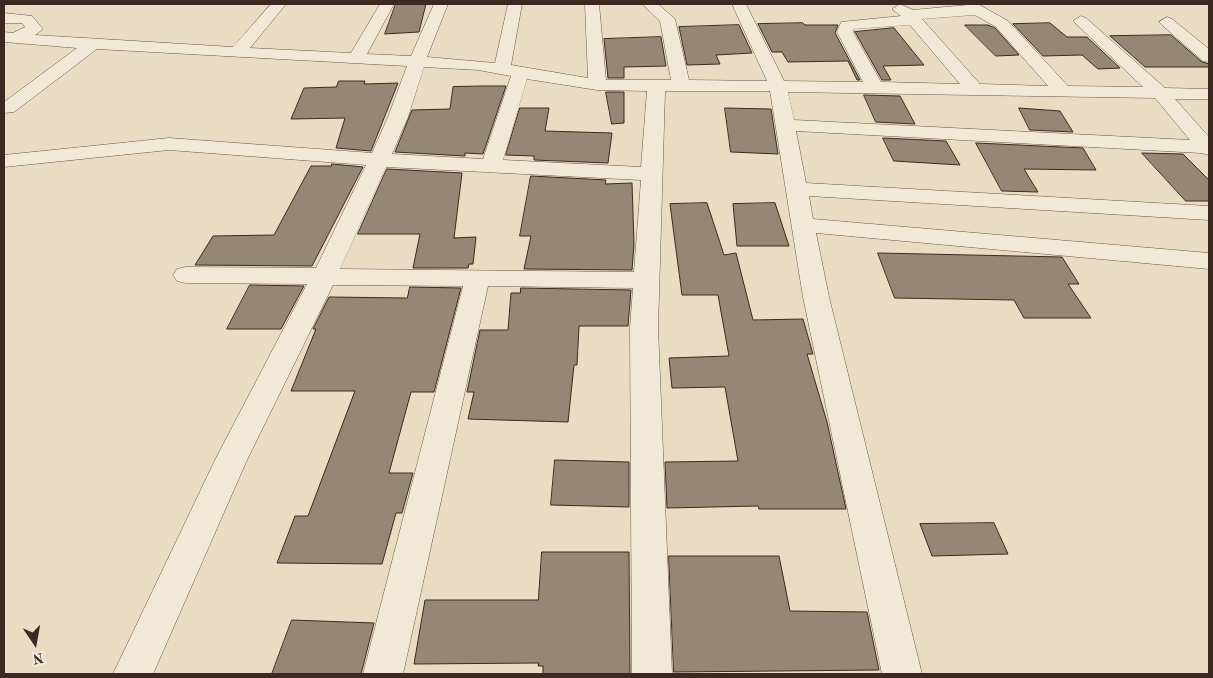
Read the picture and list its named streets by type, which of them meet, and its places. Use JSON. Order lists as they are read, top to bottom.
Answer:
{
  "north": "bottom"
}
